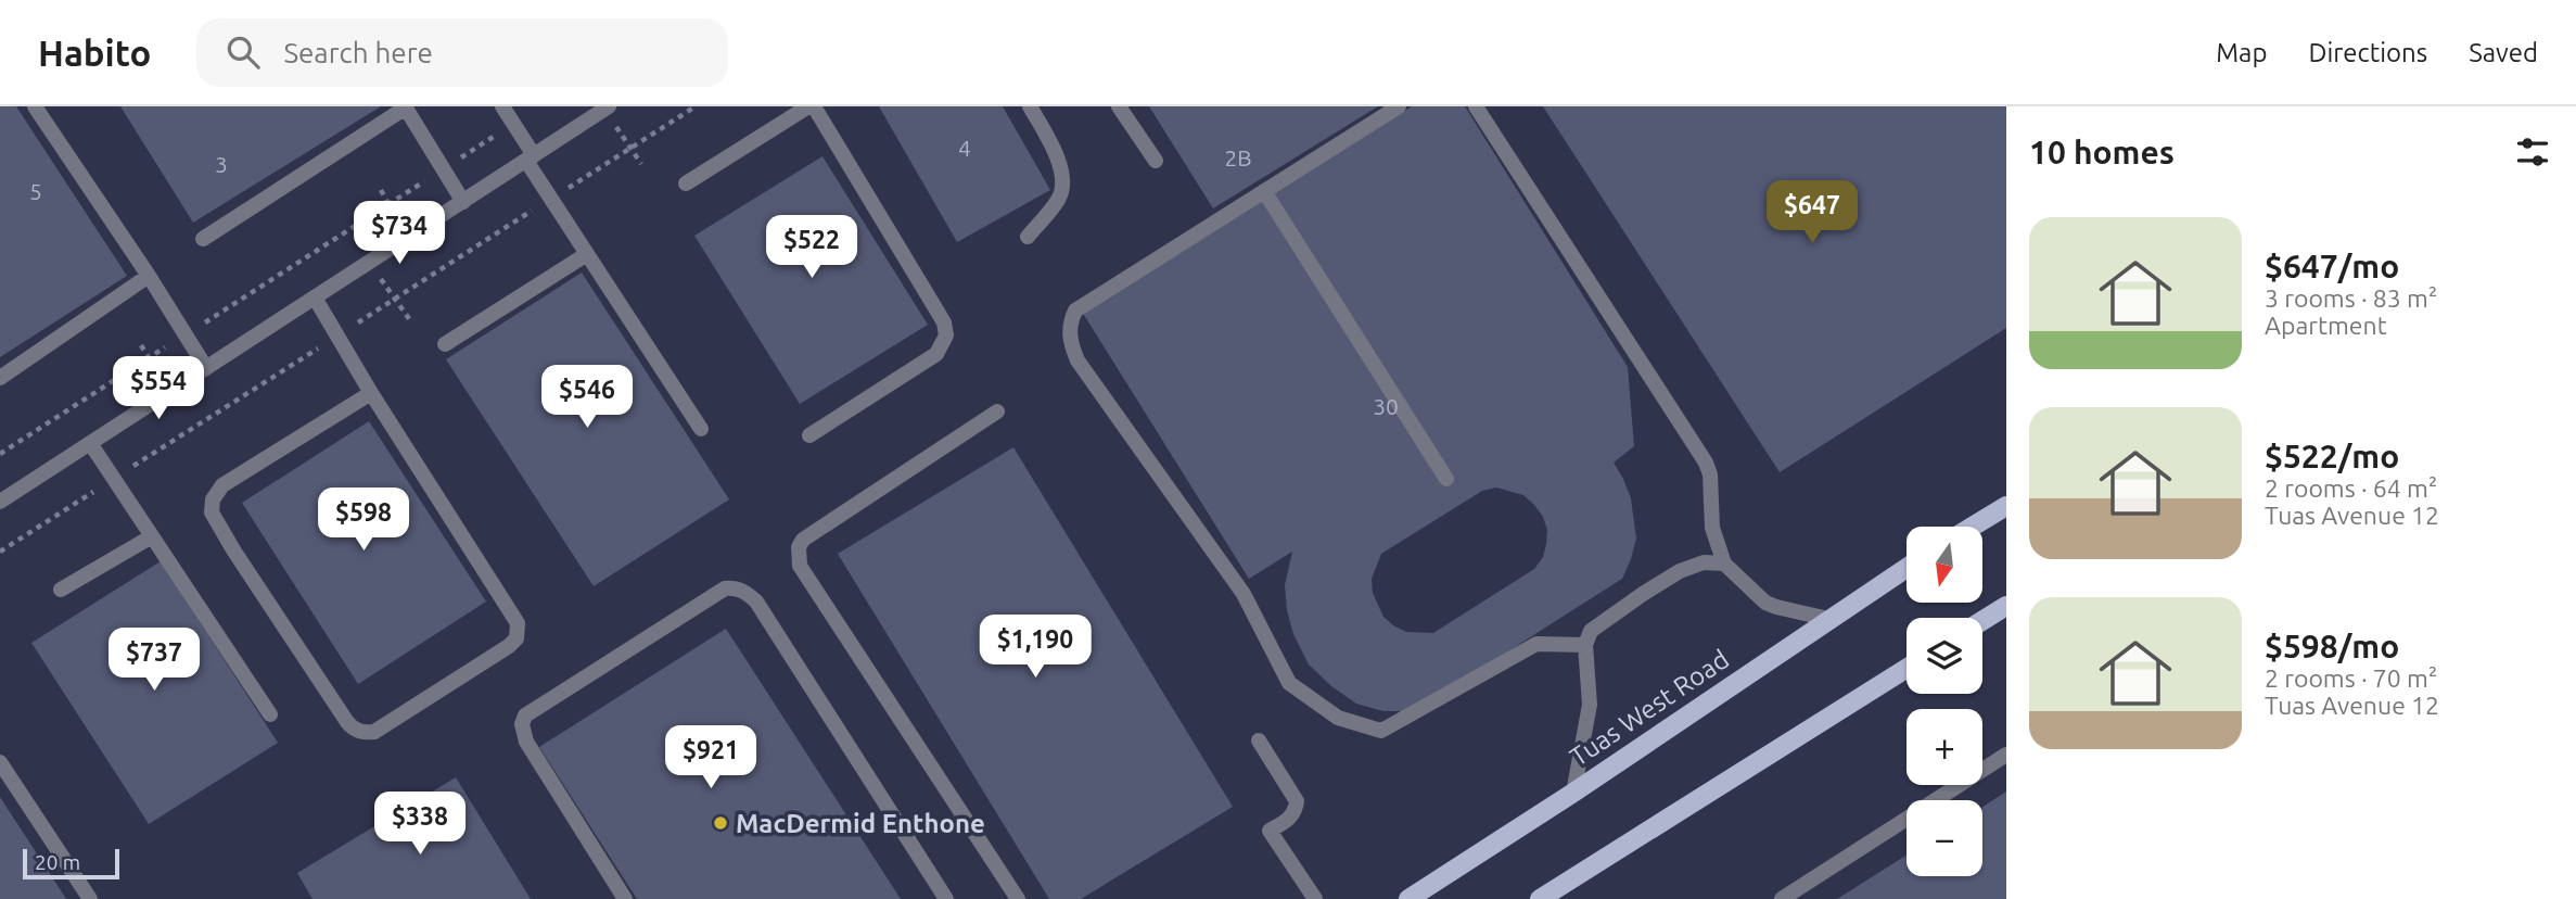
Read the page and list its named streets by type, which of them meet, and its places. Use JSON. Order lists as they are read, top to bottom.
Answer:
{
  "streets": {
    "main road": ["Tuas West Road"]
  },
  "places": ["MacDermid Enthone"],
  "house_numbers": [
    "4",
    "2B",
    "3",
    "5",
    "30"
  ],
  "scale_bar": "20 m",
  "north": "bottom",
  "page": {
    "header": "Habito",
    "search": "Search here",
    "nav": ["Map", "Directions", "Saved"],
    "heading": "10 homes",
    "price": [
      "$647",
      "$734",
      "$522",
      "$554",
      "$546",
      "$598",
      "$1,190",
      "$737",
      "$921",
      "$338"
    ],
    "list": [
      {
        "name": "$647/mo",
        "note": "3 rooms · 83 m² · Apartment"
      },
      {
        "name": "$522/mo",
        "note": "2 rooms · 64 m² · Tuas Avenue 12"
      },
      {
        "name": "$598/mo",
        "note": "2 rooms · 70 m² · Tuas Avenue 12"
      }
    ],
    "map_buttons": ["+", "−"],
    "scale": "20 m"
  }
}
